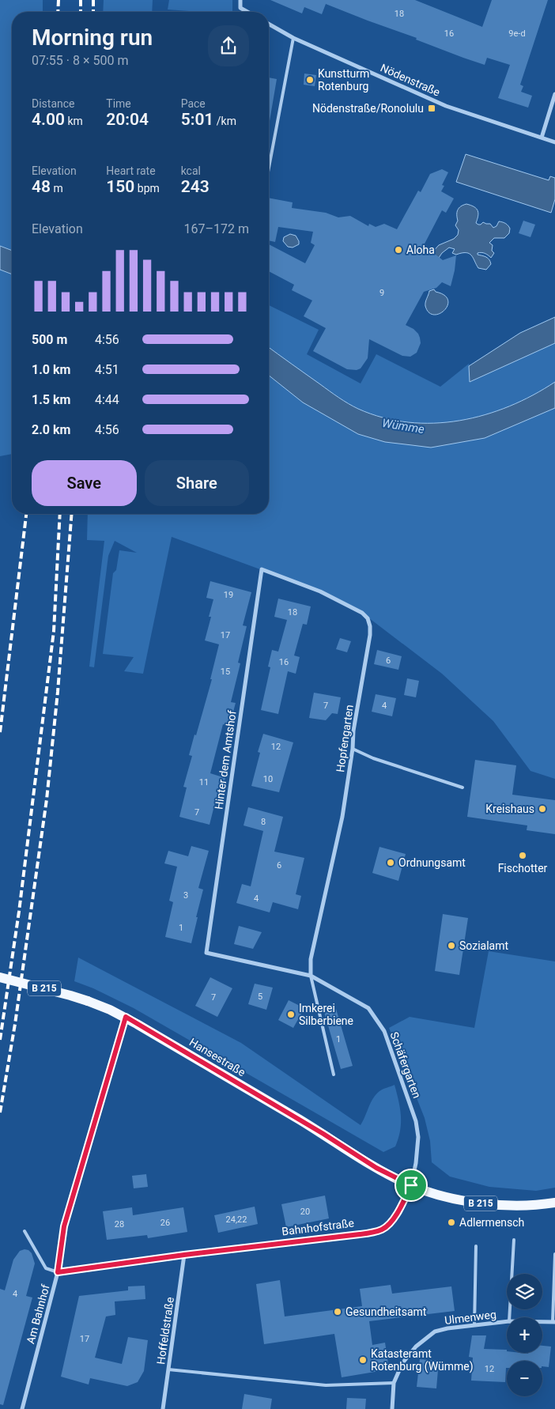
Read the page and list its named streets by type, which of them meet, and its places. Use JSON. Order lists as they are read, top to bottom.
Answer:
{
  "streets": {
    "main road": ["B 215", "Hansestraße"],
    "street": [
      "Nödenstraße",
      "Hopfengarten",
      "Hinter dem Amtshof",
      "Schäfergarten",
      "Bahnhofstraße",
      "Am Bahnhof",
      "Ulmenweg",
      "Hoffeldstraße"
    ]
  },
  "crossings": [
    ["Hopfengarten", "Hinter dem Amtshof"],
    ["Hopfengarten", "Schäfergarten"],
    ["Hinter dem Amtshof", "Schäfergarten"],
    ["B 215", "Hansestraße"],
    ["B 215", "Schäfergarten"],
    ["B 215", "Bahnhofstraße"],
    ["Hansestraße", "Schäfergarten"],
    ["Hansestraße", "Bahnhofstraße"],
    ["Hansestraße", "Am Bahnhof"],
    ["Schäfergarten", "Bahnhofstraße"],
    ["Bahnhofstraße", "Am Bahnhof"],
    ["Bahnhofstraße", "Hoffeldstraße"]
  ],
  "water": ["Wümme"],
  "places": {
    "other": [
      "Kunstturm Rotenburg",
      "Aloha",
      "Kreishaus",
      "Fischotter",
      "Ordnungsamt",
      "Sozialamt",
      "Imkerei Silberbiene",
      "Adlermensch",
      "Gesundheitsamt",
      "Katasteramt Rotenburg (Wümme)"
    ],
    "transit": ["Nödenstraße/Ronolulu"]
  },
  "house_numbers": [
    "18",
    "16",
    "9e-d",
    "9",
    "19",
    "18",
    "17",
    "6",
    "16",
    "15",
    "7",
    "4",
    "12",
    "10",
    "11",
    "7",
    "8",
    "6",
    "3",
    "4",
    "1",
    "5",
    "7",
    "1",
    "20",
    "24,22",
    "26",
    "28",
    "4",
    "17",
    "12"
  ],
  "page": {
    "heading": ["Morning run", "07:55 · 8 × 500 m"],
    "stats": [
      ["Distance", "4.00 km"],
      ["Time", "20:04"],
      ["Pace", "5:01 /km"],
      ["Elevation", "48 m"],
      ["Heart rate", "150 bpm"],
      ["kcal", "243"]
    ],
    "chart": ["Elevation", "167–172 m"],
    "list": [
      {
        "name": "500 m",
        "note": "4:56"
      },
      {
        "name": "1.0 km",
        "note": "4:51"
      },
      {
        "name": "1.5 km",
        "note": "4:44"
      },
      {
        "name": "2.0 km",
        "note": "4:56"
      }
    ],
    "buttons": ["Save", "Share"],
    "map_buttons": ["+", "−"]
  }
}
